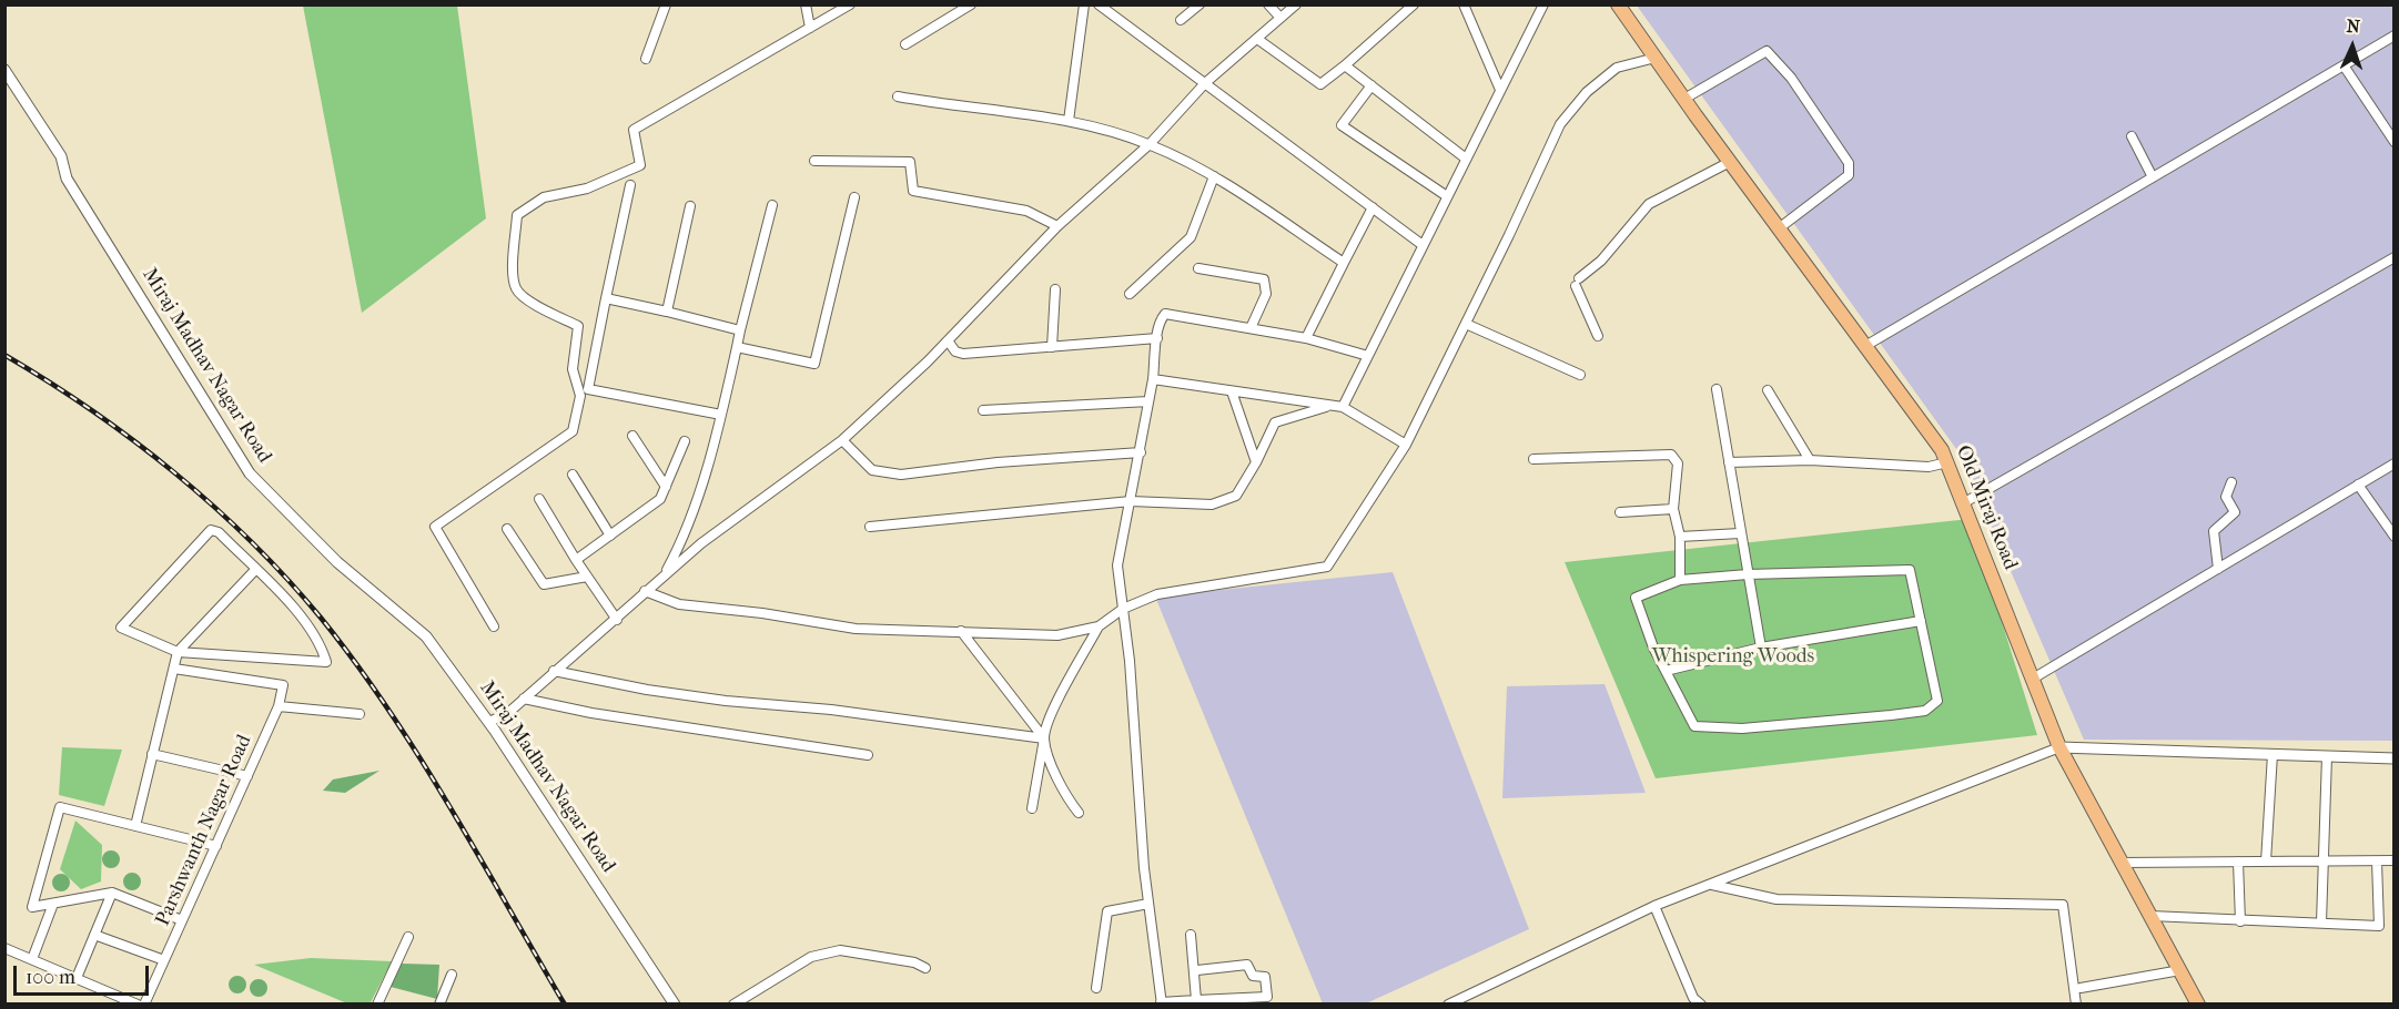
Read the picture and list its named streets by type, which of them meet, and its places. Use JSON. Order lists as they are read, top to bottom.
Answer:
{
  "streets": {
    "main road": ["Old Miraj Road"],
    "street": ["Miraj Madhav Nagar Road", "Parshwanth Nagar Road"]
  },
  "parks": ["Whispering Woods"],
  "scale_bar": "100 m",
  "north": "top"
}
